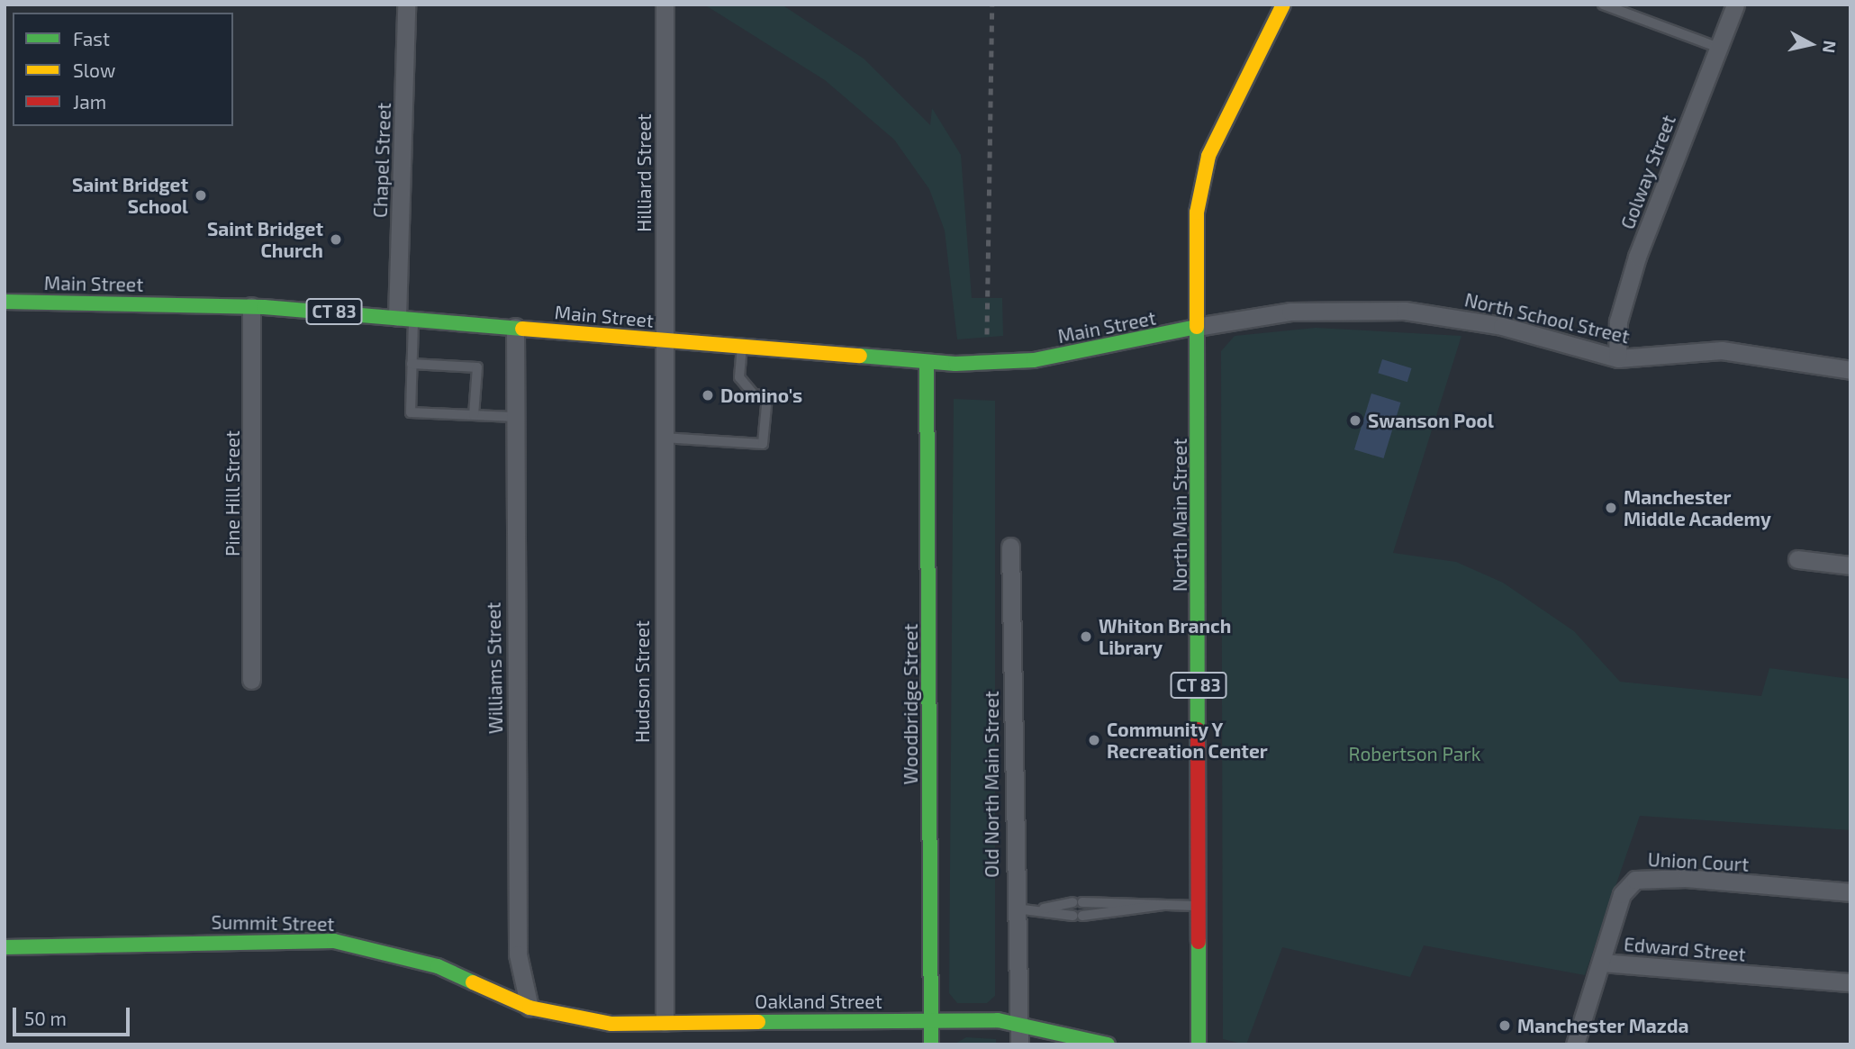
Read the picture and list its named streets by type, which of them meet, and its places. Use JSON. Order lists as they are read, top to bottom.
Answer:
{
  "streets": {
    "main road": [
      "Main Street",
      "CT 83",
      "North Main Street",
      "Woodbridge Street",
      "Summit Street",
      "Oakland Street"
    ],
    "street": [
      "Chapel Street",
      "Golway Street",
      "Hilliard Street",
      "North School Street",
      "Pine Hill Street",
      "Williams Street",
      "Hudson Street",
      "Old North Main Street",
      "Union Court",
      "Edward Street"
    ]
  },
  "crossings": [
    ["Chapel Street", "Main Street"],
    ["Golway Street", "North School Street"],
    ["Hilliard Street", "Main Street"],
    ["Hilliard Street", "Hudson Street"],
    ["Main Street", "North School Street"],
    ["Main Street", "Pine Hill Street"],
    ["Main Street", "North Main Street"],
    ["Main Street", "Williams Street"],
    ["Main Street", "Hudson Street"],
    ["Main Street", "Woodbridge Street"],
    ["North School Street", "North Main Street"],
    ["Williams Street", "Summit Street"],
    ["Williams Street", "Oakland Street"],
    ["Hudson Street", "Oakland Street"],
    ["Woodbridge Street", "Oakland Street"],
    ["Old North Main Street", "Oakland Street"],
    ["Union Court", "Edward Street"],
    ["Summit Street", "Oakland Street"]
  ],
  "parks": ["Robertson Park"],
  "places": [
    "Saint Bridget School",
    "Saint Bridget Church",
    "Domino's",
    "Swanson Pool",
    "Manchester Middle Academy",
    "Whiton Branch Library",
    "Community Y Recreation Center",
    "Manchester Mazda"
  ],
  "legend": ["Fast", "Slow", "Jam"],
  "scale_bar": "50 m",
  "north": "right"
}
